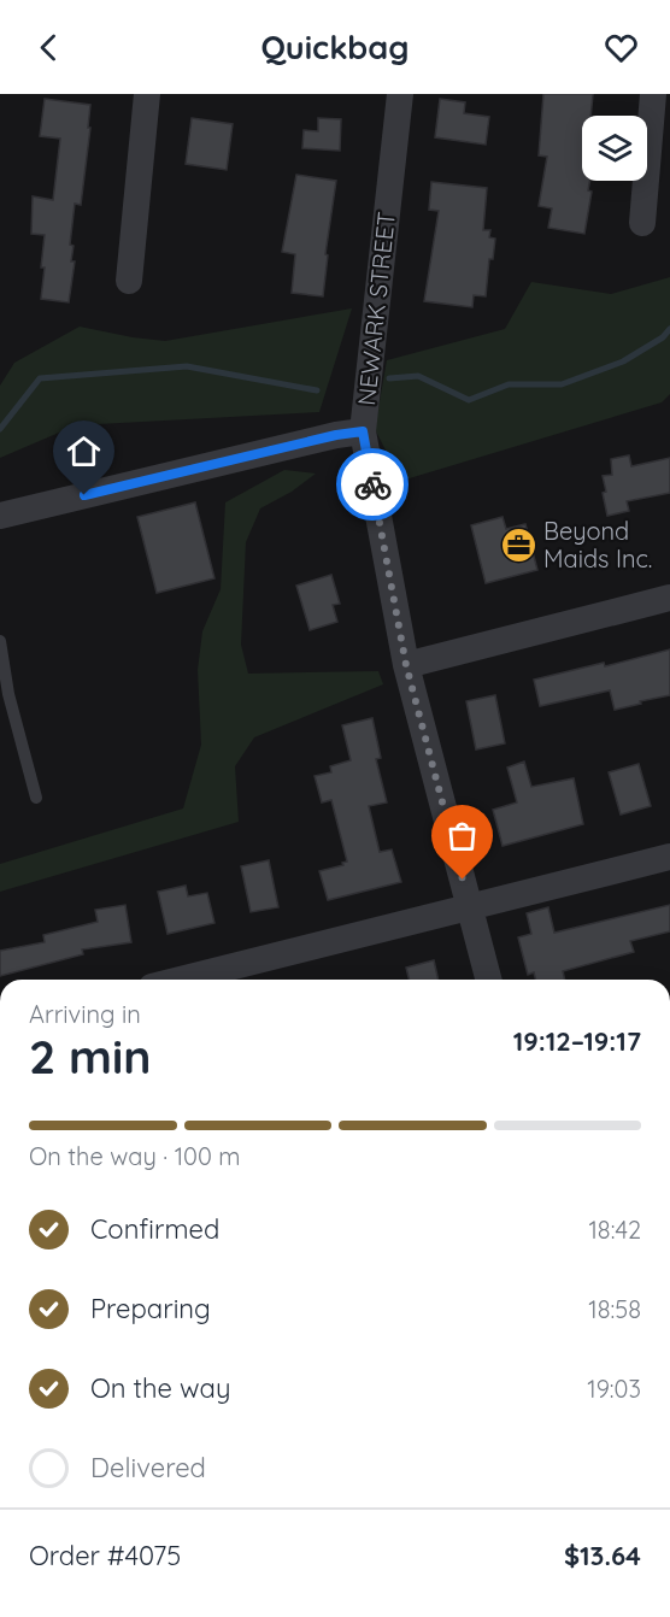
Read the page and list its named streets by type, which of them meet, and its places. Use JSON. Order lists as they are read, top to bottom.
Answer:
{
  "streets": {
    "street": ["NEWARK STREET"]
  },
  "places": {
    "office": ["Beyond Maids Inc."]
  },
  "page": {
    "header": "Quickbag",
    "heading": ["2 min", "Arriving in", "19:12–19:17"],
    "panel": ["Order #4075", "$13.64"],
    "bar": "On the way · 100 m",
    "list": [
      ["Confirmed", "18:42"],
      ["Preparing", "18:58"],
      ["On the way", "19:03"],
      "Delivered"
    ]
  }
}
